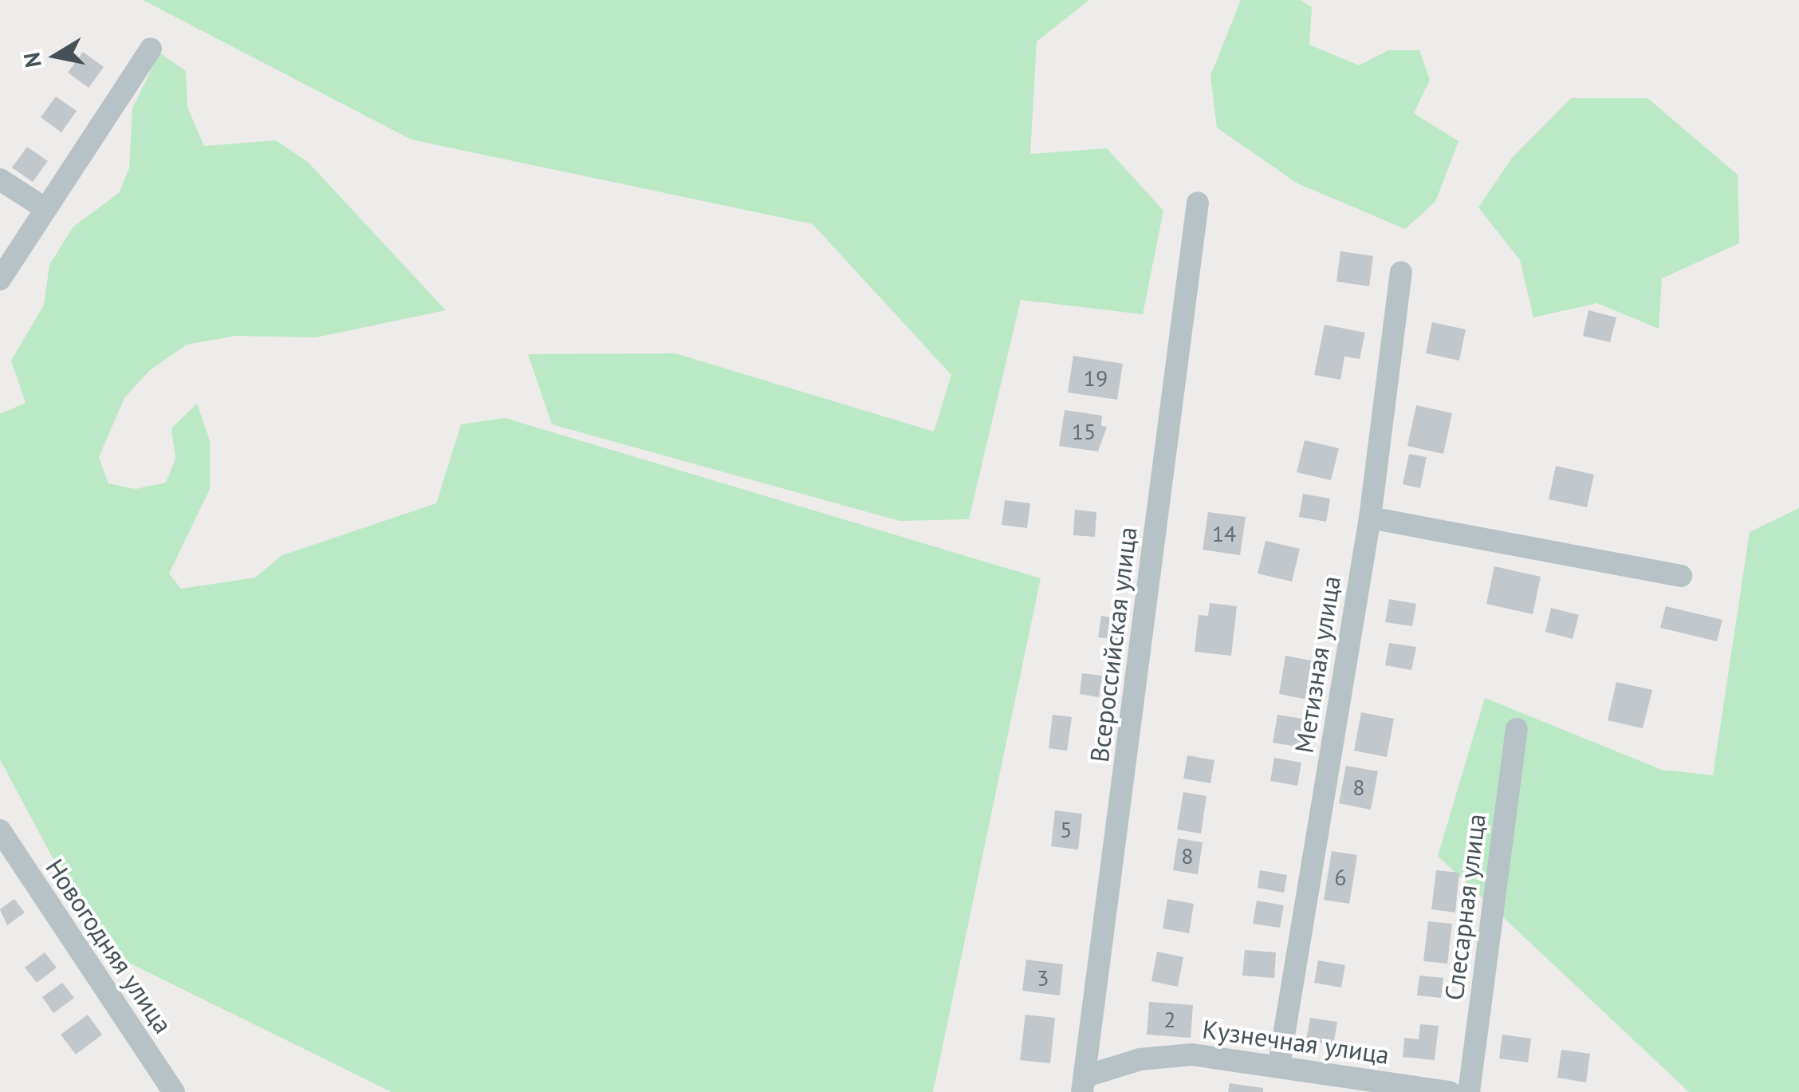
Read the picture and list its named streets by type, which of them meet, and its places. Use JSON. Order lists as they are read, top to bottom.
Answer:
{
  "streets": {
    "street": [
      "Всероссийская улица",
      "Метизная улица",
      "Слесарная улица",
      "Новогодняя улица",
      "Кузнечная улица"
    ]
  },
  "crossings": [
    ["Всероссийская улица", "Кузнечная улица"],
    ["Метизная улица", "Кузнечная улица"]
  ],
  "house_numbers": [
    "19",
    "15",
    "14",
    "8",
    "5",
    "8",
    "6",
    "3",
    "2"
  ],
  "north": "left"
}
